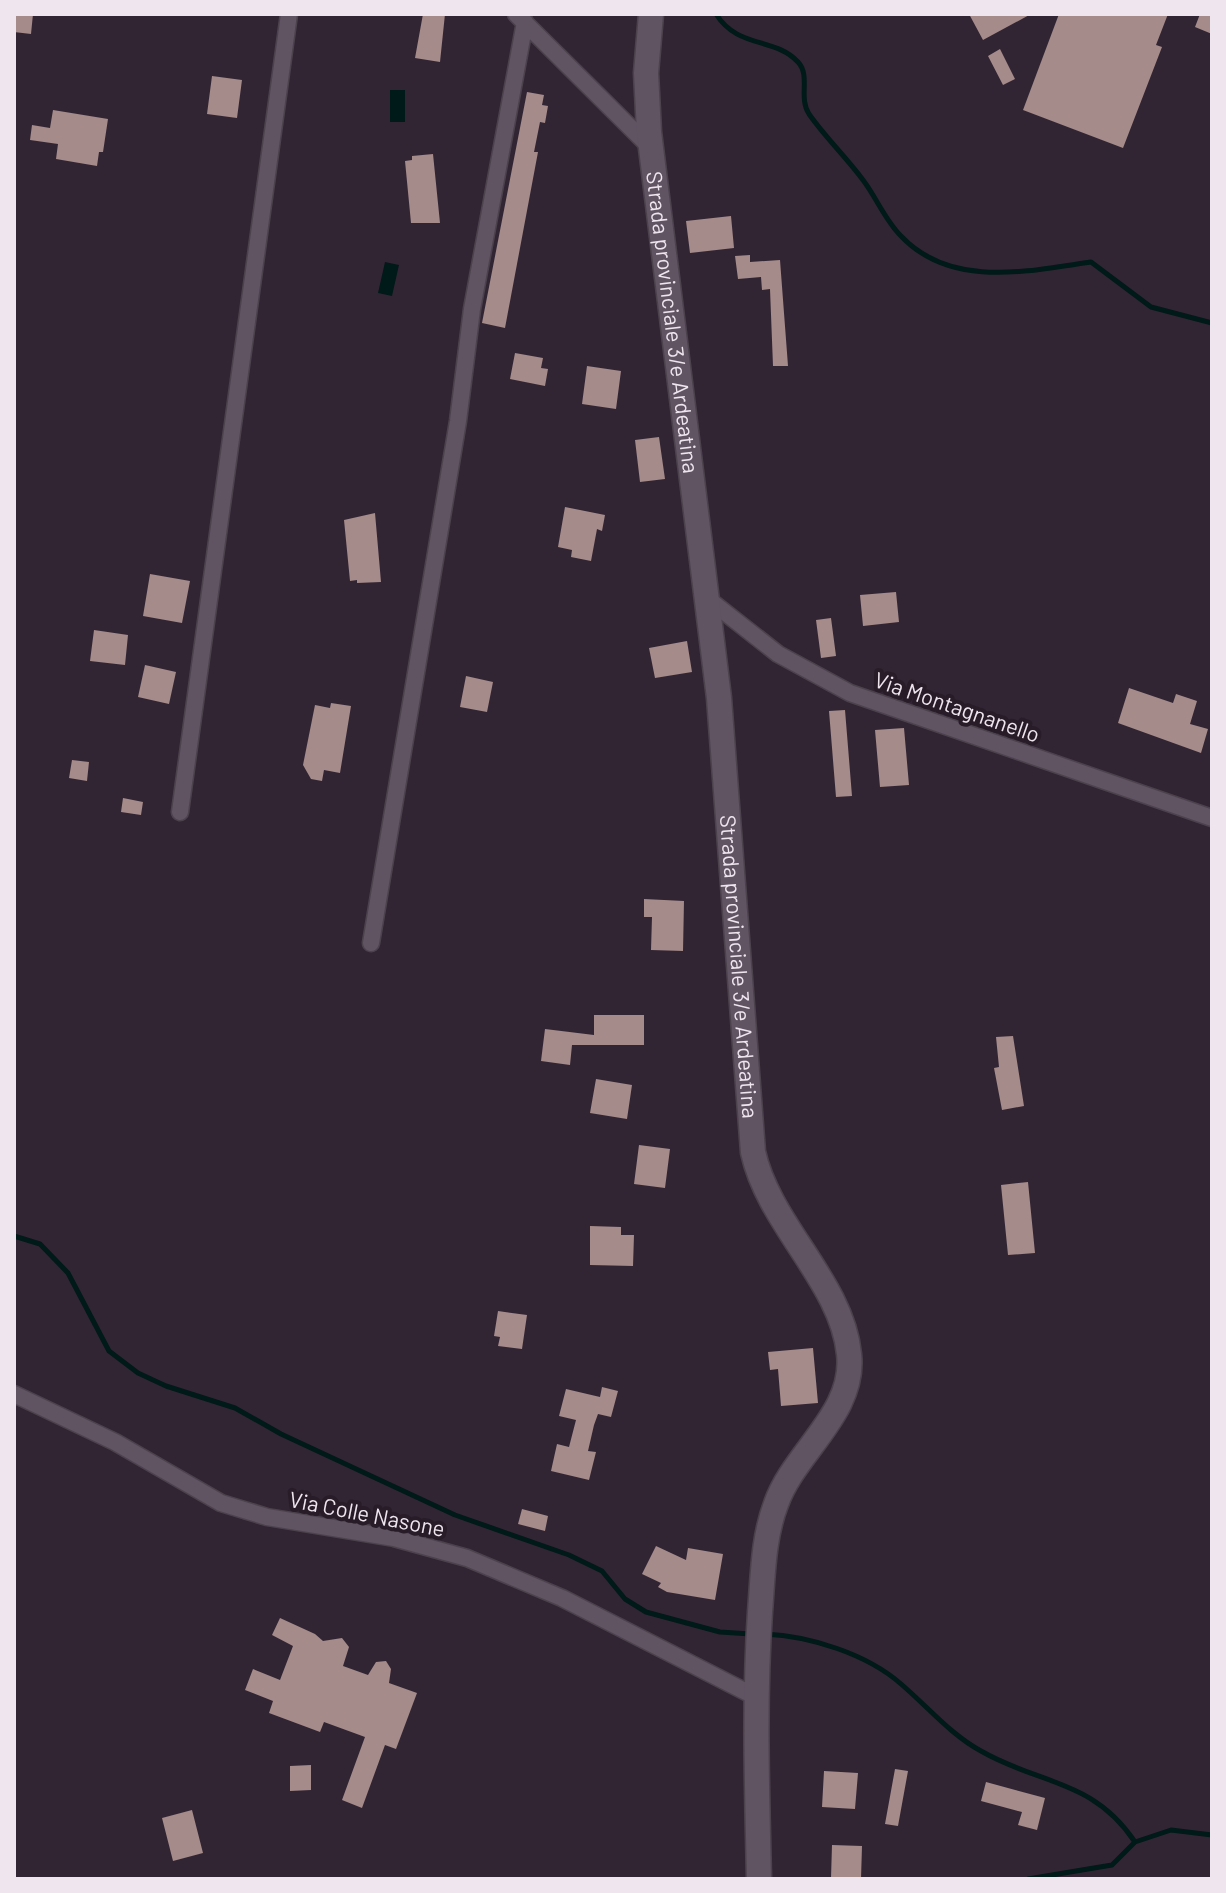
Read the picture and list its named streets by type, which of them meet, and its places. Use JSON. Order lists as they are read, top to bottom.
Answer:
{
  "streets": {
    "main road": ["Strada provinciale 3/e Ardeatina"],
    "street": ["Via Montagnanello", "Via Colle Nasone"]
  },
  "crossings": [
    ["Strada provinciale 3/e Ardeatina", "Via Montagnanello"],
    ["Strada provinciale 3/e Ardeatina", "Via Colle Nasone"]
  ]
}
